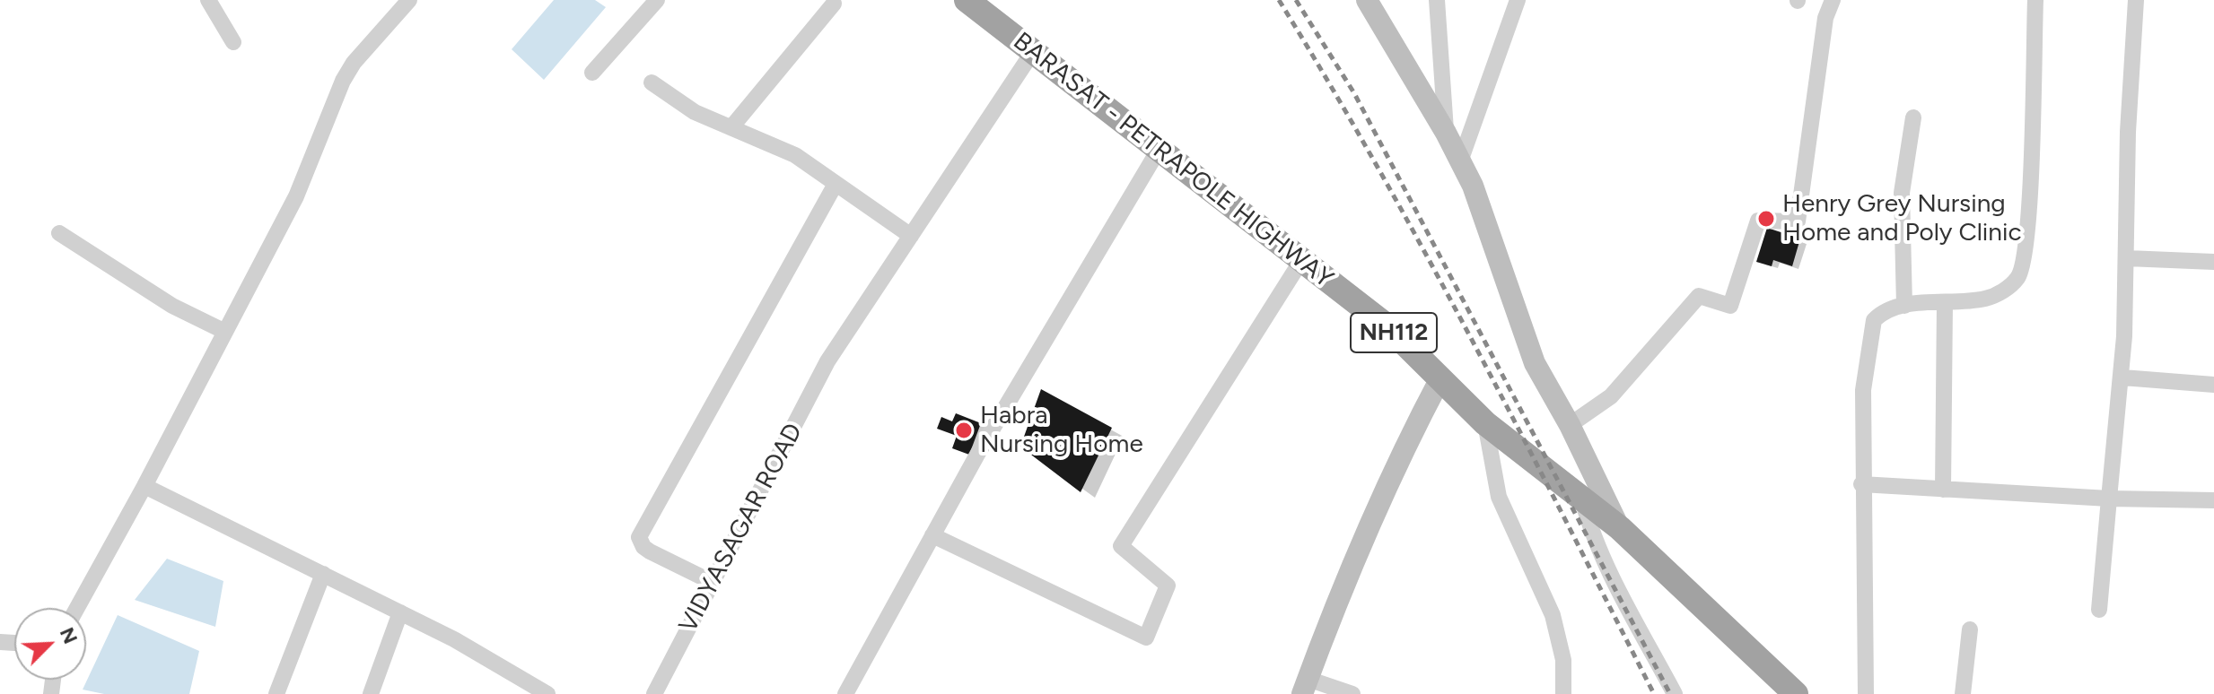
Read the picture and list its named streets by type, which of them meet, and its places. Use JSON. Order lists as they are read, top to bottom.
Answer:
{
  "streets": {
    "highway": ["BARASAT - PETRAPOLE HIGHWAY", "NH112"],
    "street": ["VIDYASAGAR ROAD"]
  },
  "crossings": [
    ["BARASAT - PETRAPOLE HIGHWAY", "VIDYASAGAR ROAD"]
  ],
  "places": ["Henry Grey Nursing Home and Poly Clinic", "Habra Nursing Home"],
  "north": "top right"
}
